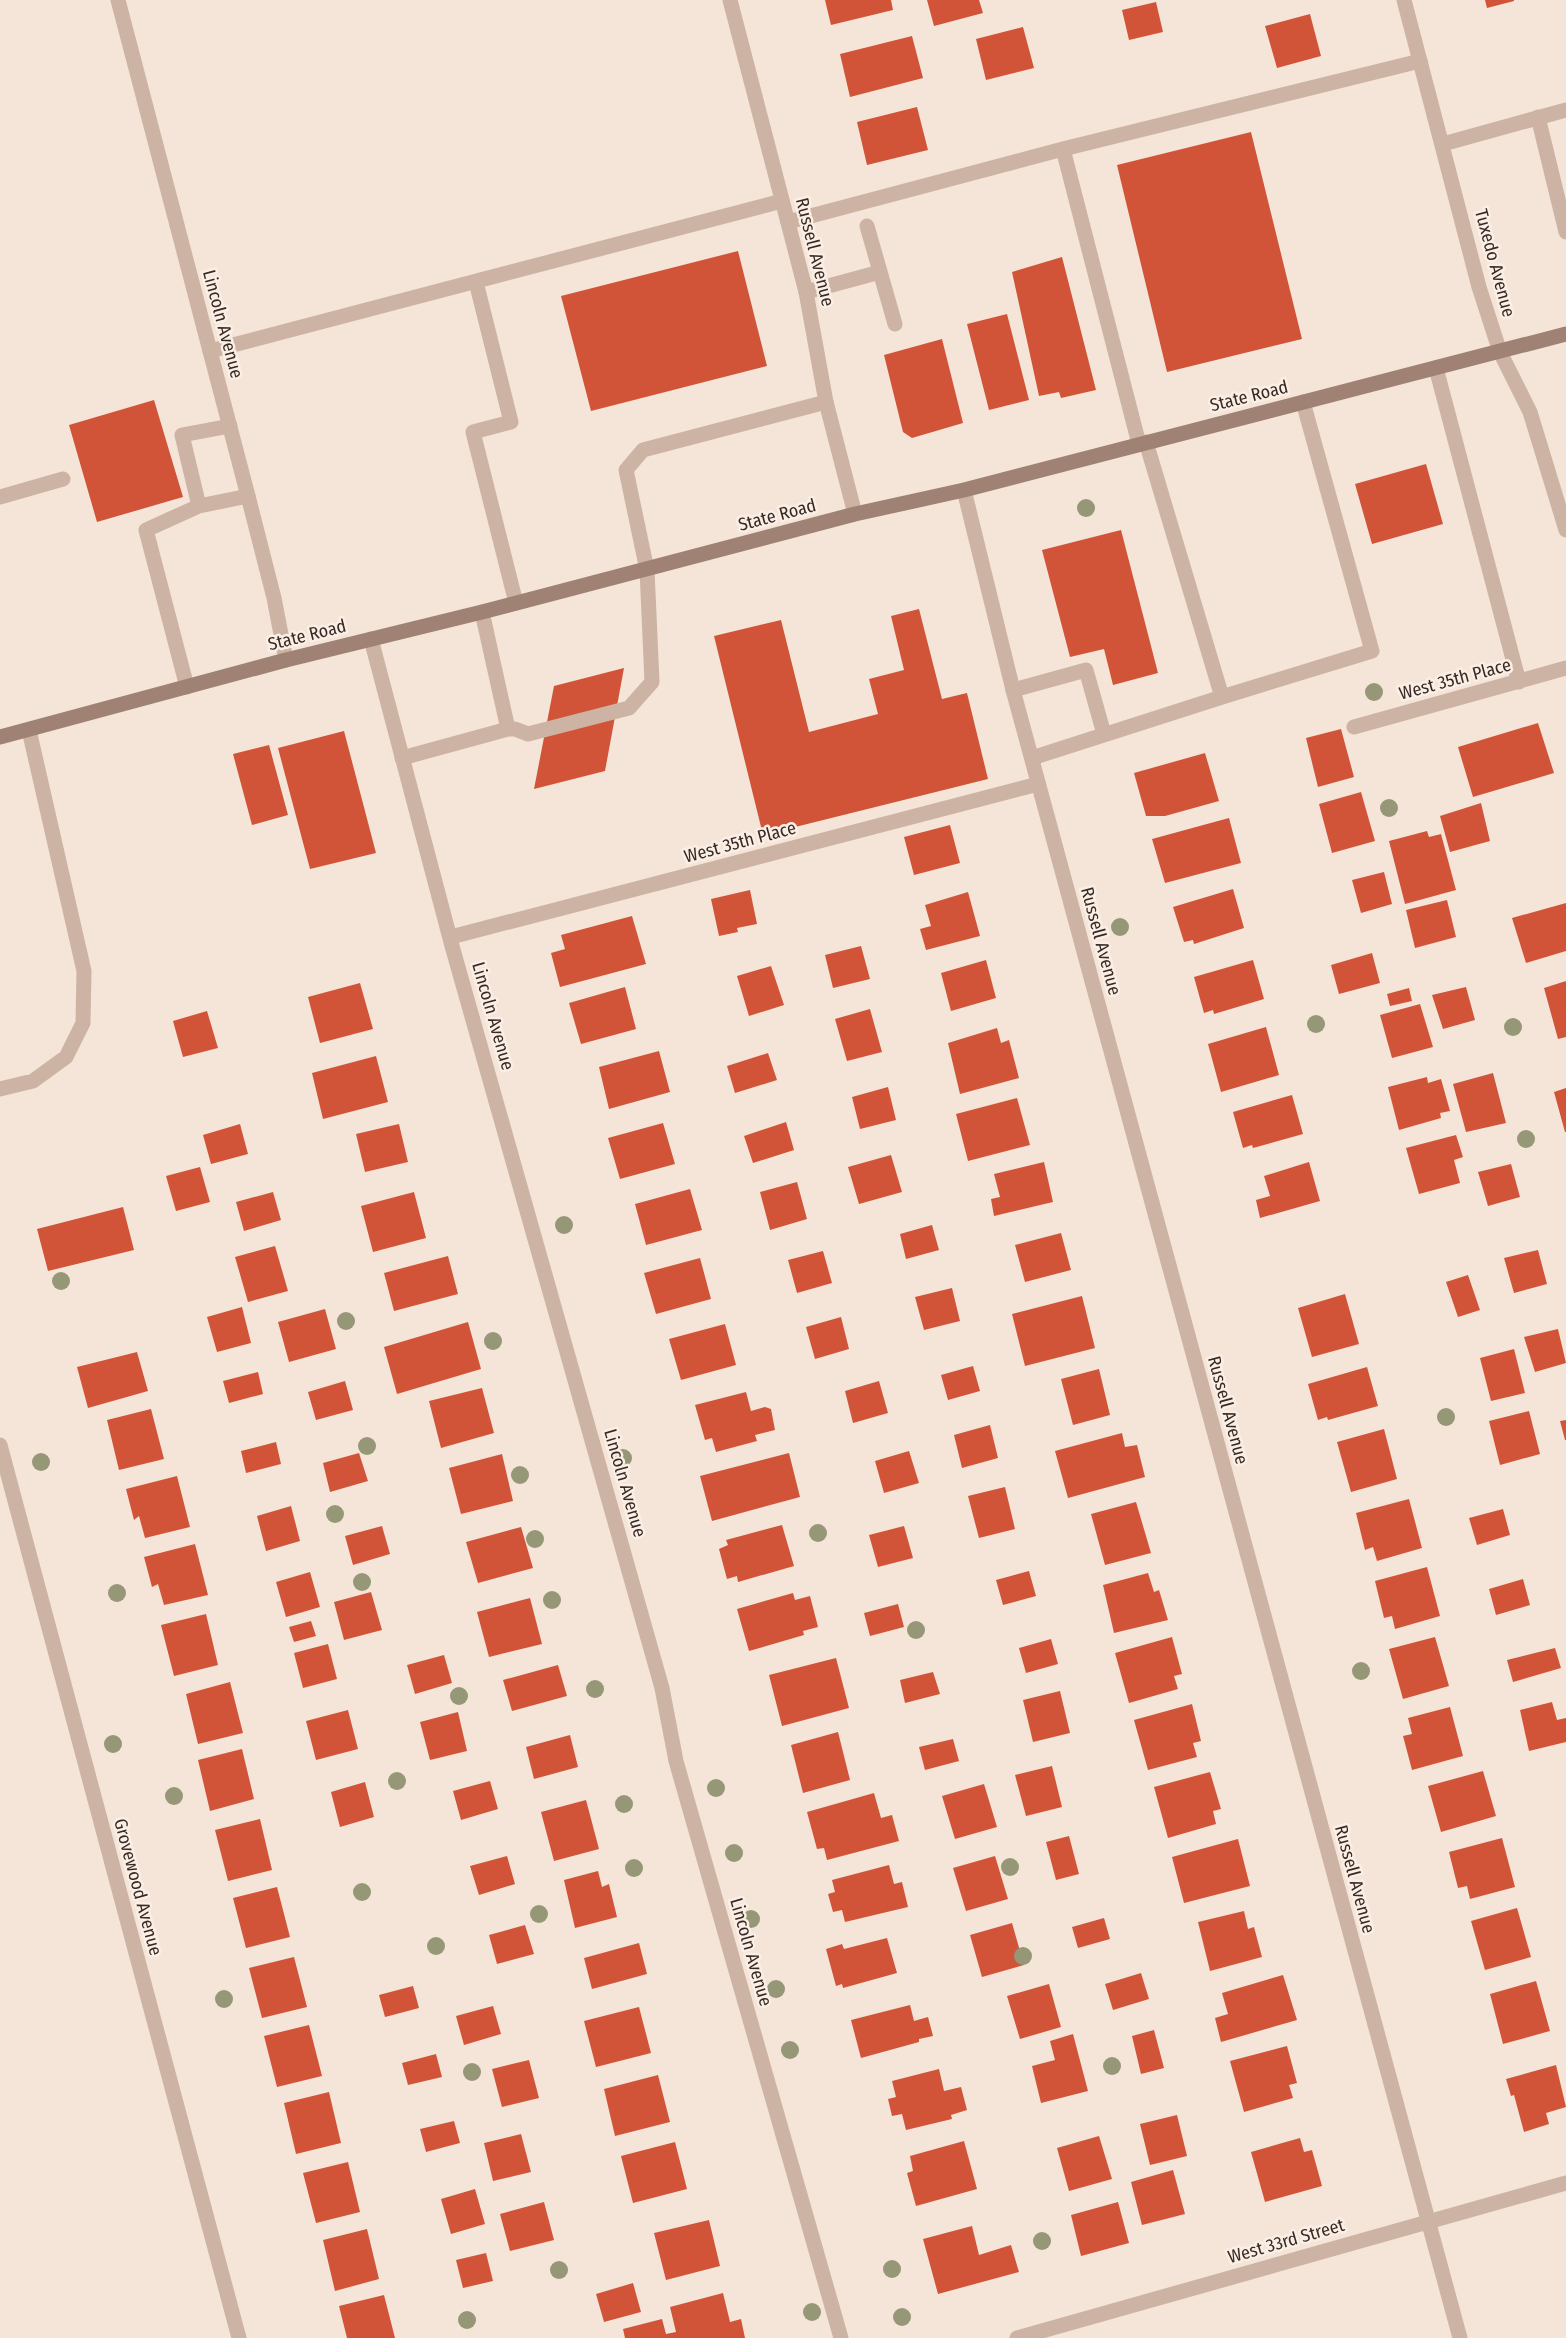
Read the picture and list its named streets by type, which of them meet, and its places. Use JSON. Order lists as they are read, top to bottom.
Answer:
{
  "streets": {
    "main road": ["State Road"],
    "street": [
      "Russell Avenue",
      "Tuxedo Avenue",
      "Lincoln Avenue",
      "West 35th Place",
      "Grovewood Avenue",
      "West 33rd Street"
    ]
  },
  "crossings": [
    ["Russell Avenue", "State Road"],
    ["Russell Avenue", "West 35th Place"],
    ["Russell Avenue", "West 33rd Street"],
    ["Tuxedo Avenue", "State Road"],
    ["Lincoln Avenue", "State Road"],
    ["Lincoln Avenue", "West 35th Place"]
  ]
}
